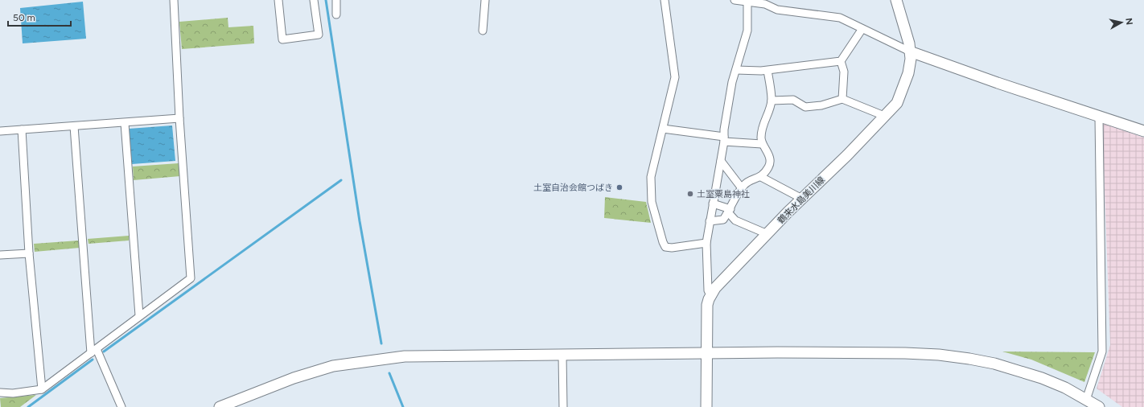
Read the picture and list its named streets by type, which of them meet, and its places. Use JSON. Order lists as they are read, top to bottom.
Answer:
{
  "streets": {
    "street": ["鶴来水島美川線"]
  },
  "places": ["土室自治会館つばき", "土室粟島神社"],
  "scale_bar": "50 m",
  "north": "right"
}
